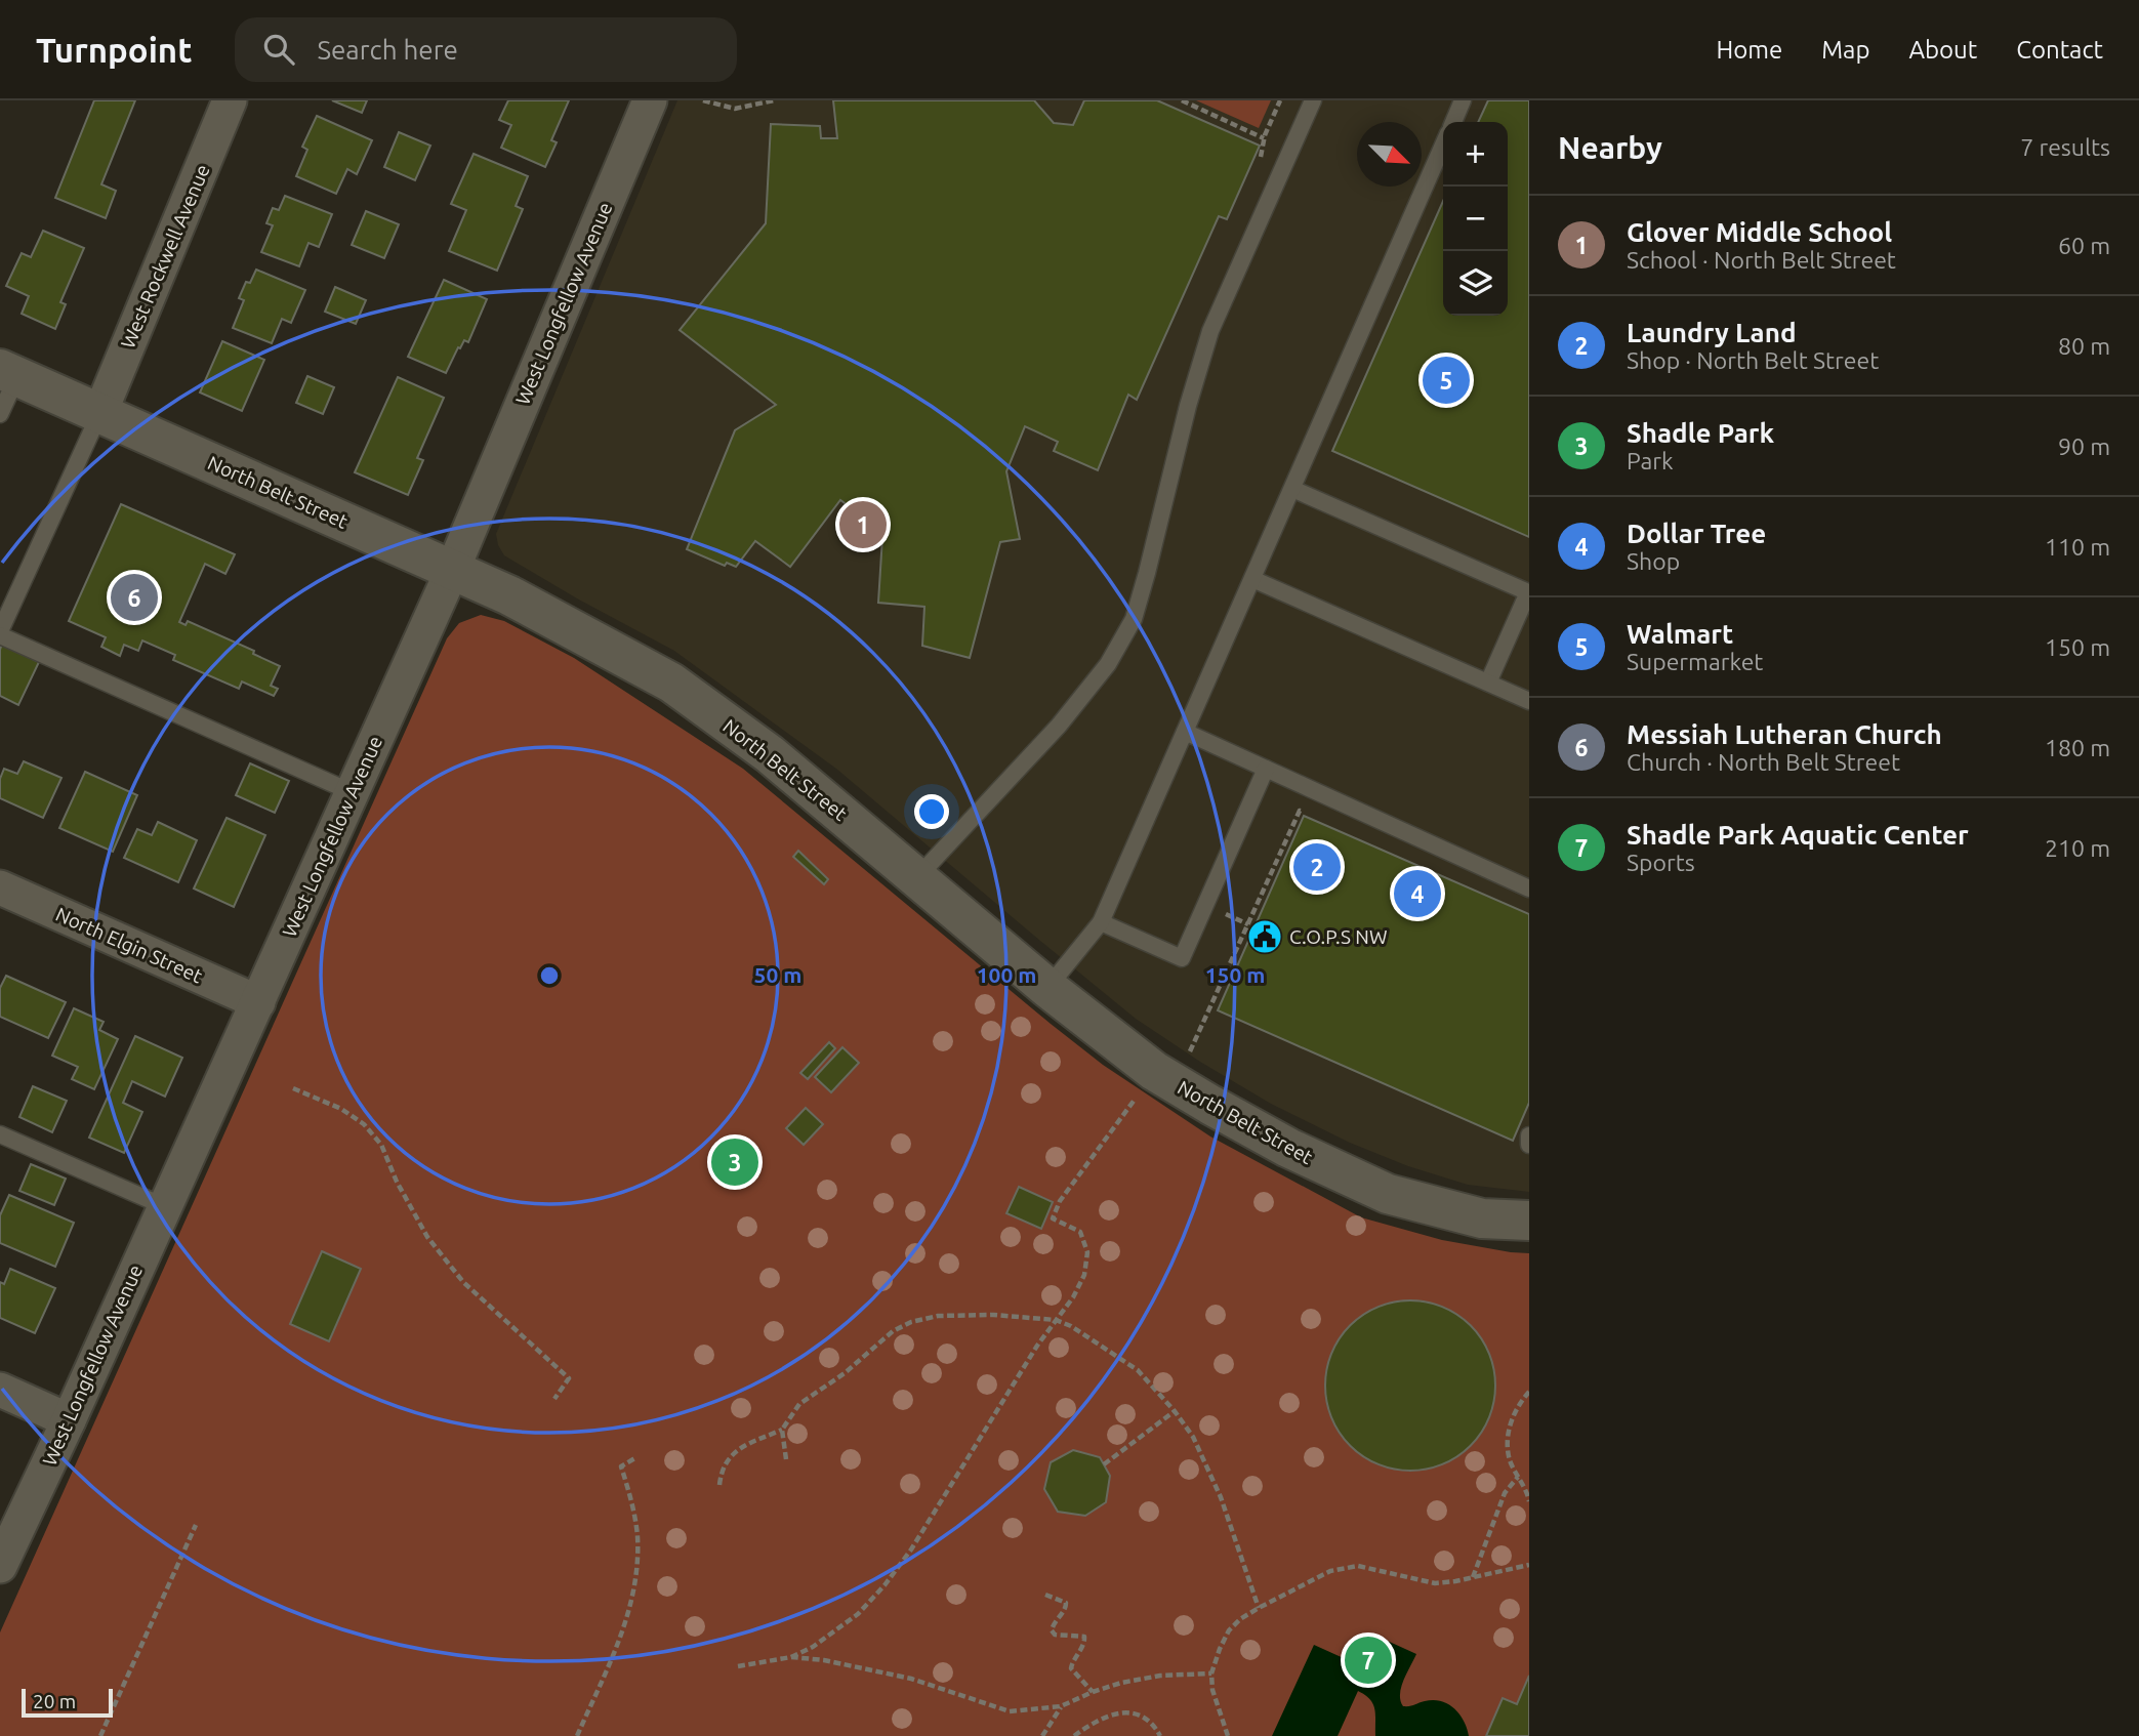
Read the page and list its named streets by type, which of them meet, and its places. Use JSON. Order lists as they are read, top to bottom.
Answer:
{
  "streets": {
    "street": [
      "West Rockwell Avenue",
      "West Longfellow Avenue",
      "North Belt Street",
      "North Elgin Street"
    ]
  },
  "crossings": [
    ["West Rockwell Avenue", "North Belt Street"],
    ["West Longfellow Avenue", "North Belt Street"],
    ["West Longfellow Avenue", "North Elgin Street"]
  ],
  "places": {
    "public building": ["C.O.P.S NW"]
  },
  "scale_bar": "20 m",
  "north": "bottom right",
  "page": {
    "header": "Turnpoint",
    "search": "Search here",
    "nav": [
      "Home",
      "Map",
      "About",
      "Contact"
    ],
    "heading": ["Nearby", "7 results"],
    "map_buttons": ["+", "−"],
    "list": [
      {
        "mark": "1",
        "name": "Glover Middle School",
        "note": "School · North Belt Street",
        "value": "60 m"
      },
      {
        "mark": "2",
        "name": "Laundry Land",
        "note": "Shop · North Belt Street",
        "value": "80 m"
      },
      {
        "mark": "3",
        "name": "Shadle Park",
        "note": "Park",
        "value": "90 m"
      },
      {
        "mark": "4",
        "name": "Dollar Tree",
        "note": "Shop",
        "value": "110 m"
      },
      {
        "mark": "5",
        "name": "Walmart",
        "note": "Supermarket",
        "value": "150 m"
      },
      {
        "mark": "6",
        "name": "Messiah Lutheran Church",
        "note": "Church · North Belt Street",
        "value": "180 m"
      },
      {
        "mark": "7",
        "name": "Shadle Park Aquatic Center",
        "note": "Sports",
        "value": "210 m"
      }
    ],
    "pins": [
      "5",
      "1",
      "6",
      "2",
      "4",
      "3",
      "7"
    ],
    "scale": "20 m"
  },
  "rings": ["50 m", "100 m", "150 m"]
}
